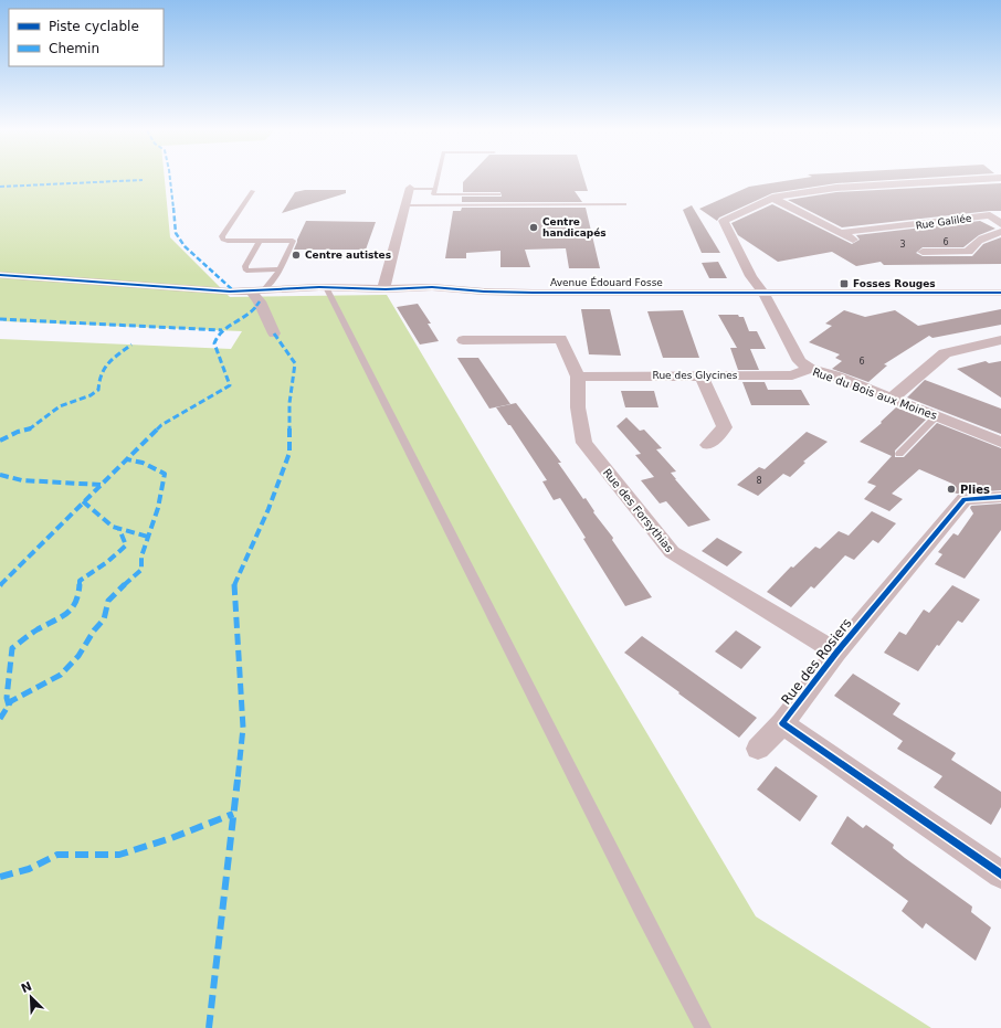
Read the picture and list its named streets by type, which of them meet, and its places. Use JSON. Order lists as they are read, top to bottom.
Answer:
{
  "streets": {
    "street": [
      "Rue Galilée",
      "Avenue Édouard Fosse",
      "Rue des Glycines",
      "Rue du Bois aux Moines",
      "Rue des Forsythias",
      "Rue des Rosiers"
    ]
  },
  "crossings": [
    ["Avenue Édouard Fosse", "Rue du Bois aux Moines"],
    ["Rue des Glycines", "Rue du Bois aux Moines"],
    ["Rue des Glycines", "Rue des Forsythias"],
    ["Rue des Forsythias", "Rue des Rosiers"]
  ],
  "places": {
    "other": ["Centre handicapés", "Centre autistes", "Plies"],
    "transit": ["Fosses Rouges"]
  },
  "house_numbers": [
    "6",
    "3",
    "6",
    "8"
  ],
  "legend": ["Piste cyclable", "Chemin"],
  "north": "top left"
}
